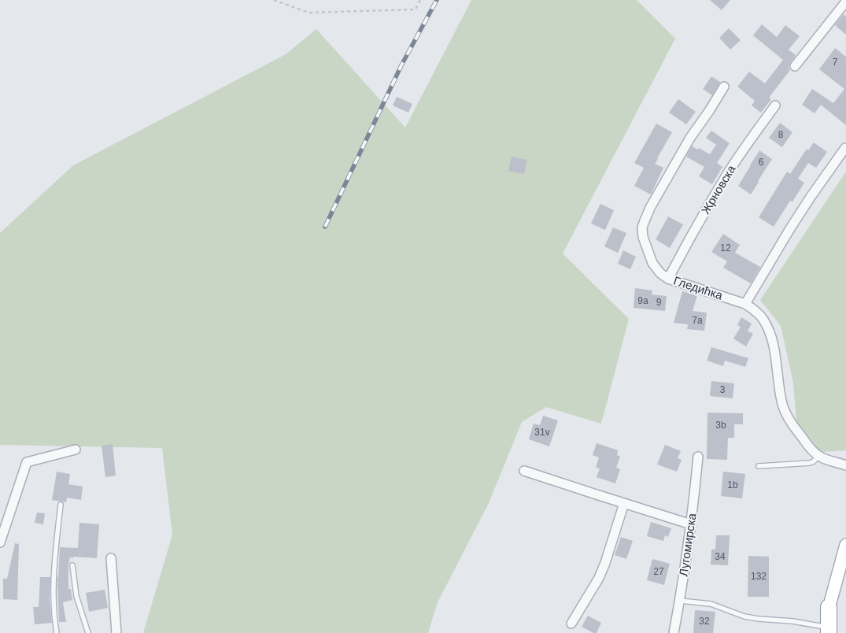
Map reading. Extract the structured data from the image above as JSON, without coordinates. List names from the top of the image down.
{
  "streets": {
    "street": ["Жрновска", "Гледићка", "Лугомирска"]
  },
  "crossings": [
    ["Жрновска", "Гледићка"]
  ],
  "house_numbers": [
    "7",
    "8",
    "6",
    "12",
    "9a",
    "9",
    "7a",
    "3",
    "3b",
    "31v",
    "1b",
    "34",
    "27",
    "132",
    "32"
  ]
}
